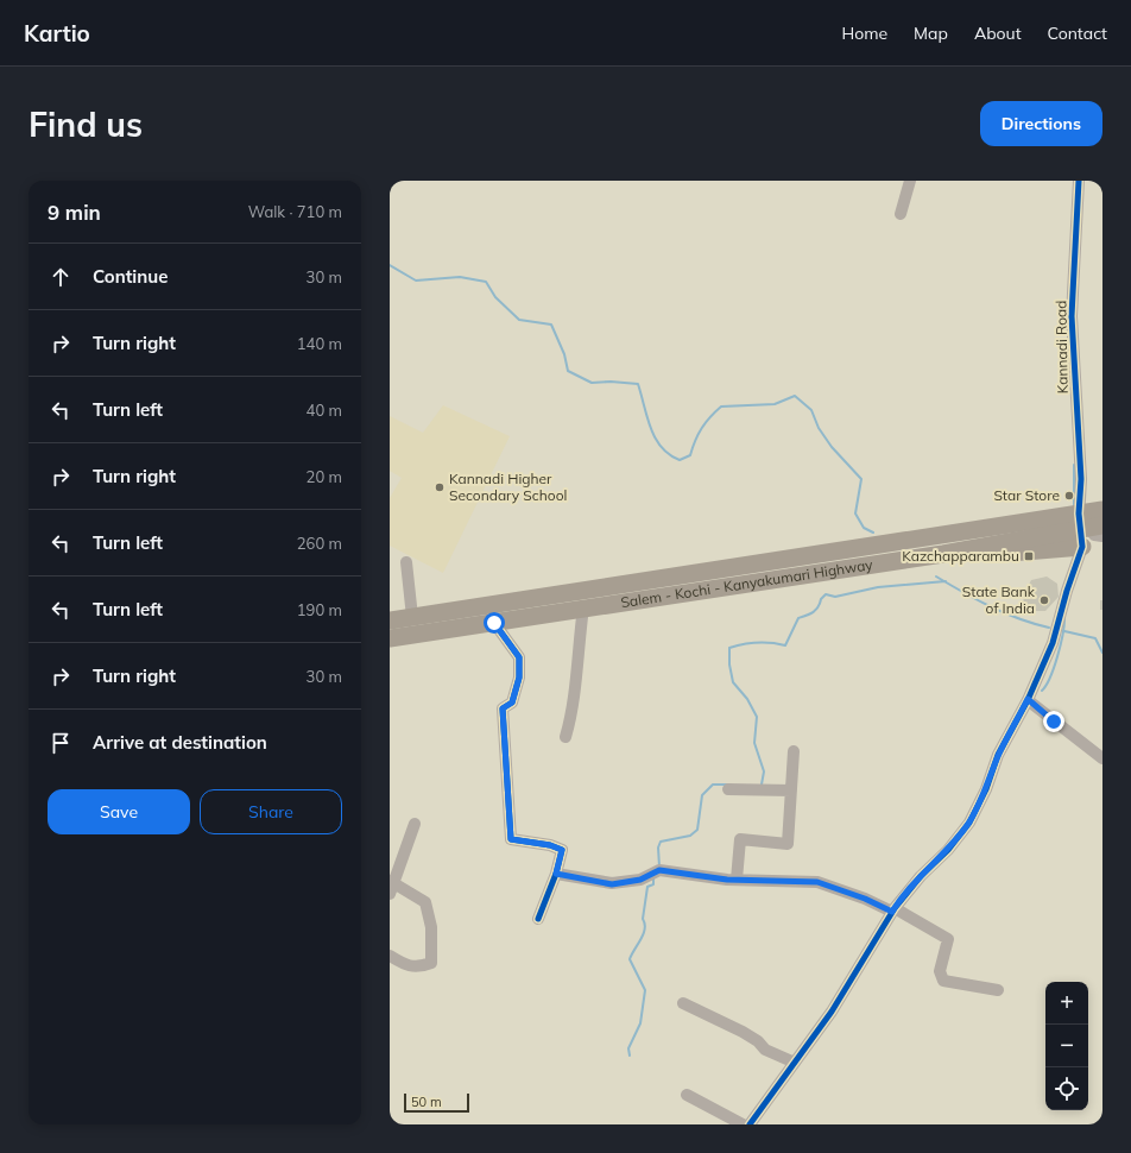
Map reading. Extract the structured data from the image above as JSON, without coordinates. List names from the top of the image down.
{
  "streets": {
    "highway": ["Salem - Kochi - Kanyakumari Highway"],
    "street": ["Kannadi Road"]
  },
  "crossings": [
    ["Kannadi Road", "Salem - Kochi - Kanyakumari Highway"]
  ],
  "places": {
    "other": ["Kannadi Higher Secondary School", "Star Store", "State Bank of India"],
    "transit": ["Kazchapparambu"]
  },
  "scale_bar": "50 m",
  "page": {
    "header": "Kartio",
    "nav": [
      "Home",
      "Map",
      "About",
      "Contact"
    ],
    "buttons": [
      "Directions",
      ["Save", "Share"]
    ],
    "title": "Find us",
    "heading": ["9 min", "Walk · 710 m"],
    "list": [
      ["Continue", "30 m"],
      ["Turn right", "140 m"],
      ["Turn left", "40 m"],
      ["Turn right", "20 m"],
      ["Turn left", "260 m"],
      ["Turn left", "190 m"],
      ["Turn right", "30 m"],
      "Arrive at destination"
    ],
    "map_buttons": ["+", "−"],
    "scale": "50 m"
  }
}
